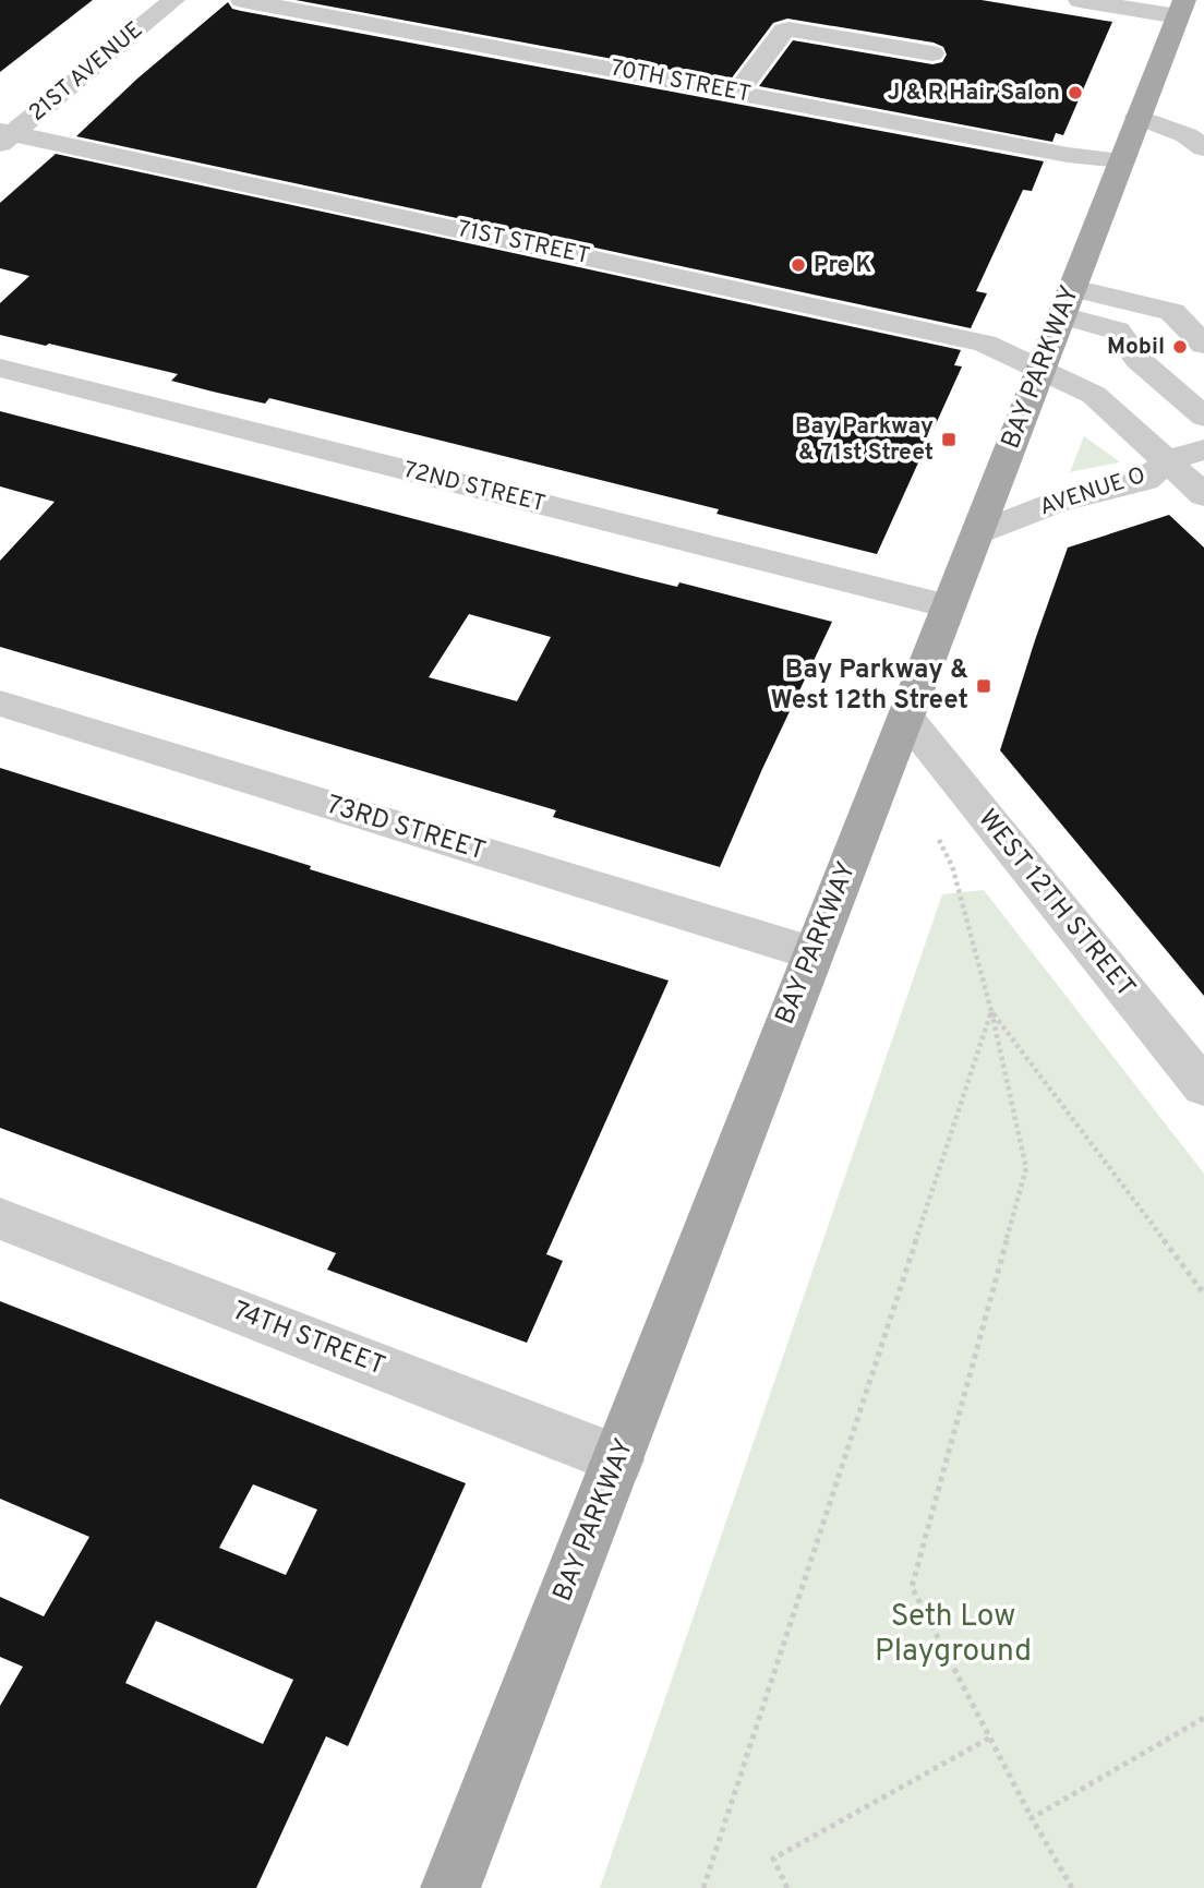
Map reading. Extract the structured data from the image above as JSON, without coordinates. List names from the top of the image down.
{
  "streets": {
    "main road": ["BAY PARKWAY"],
    "street": [
      "21ST AVENUE",
      "70TH STREET",
      "71ST STREET",
      "72ND STREET",
      "AVENUE O",
      "73RD STREET",
      "WEST 12TH STREET",
      "74TH STREET"
    ]
  },
  "crossings": [
    ["21ST AVENUE", "71ST STREET"],
    ["70TH STREET", "BAY PARKWAY"],
    ["71ST STREET", "BAY PARKWAY"],
    ["71ST STREET", "AVENUE O"],
    ["BAY PARKWAY", "72ND STREET"],
    ["BAY PARKWAY", "AVENUE O"],
    ["BAY PARKWAY", "73RD STREET"],
    ["BAY PARKWAY", "WEST 12TH STREET"],
    ["BAY PARKWAY", "74TH STREET"]
  ],
  "parks": ["Seth Low Playground"],
  "places": {
    "other": ["J & R Hair Salon", "Pre K", "Mobil"],
    "transit": ["Bay Parkway & 71st Street", "Bay Parkway & West 12th Street"]
  }
}
